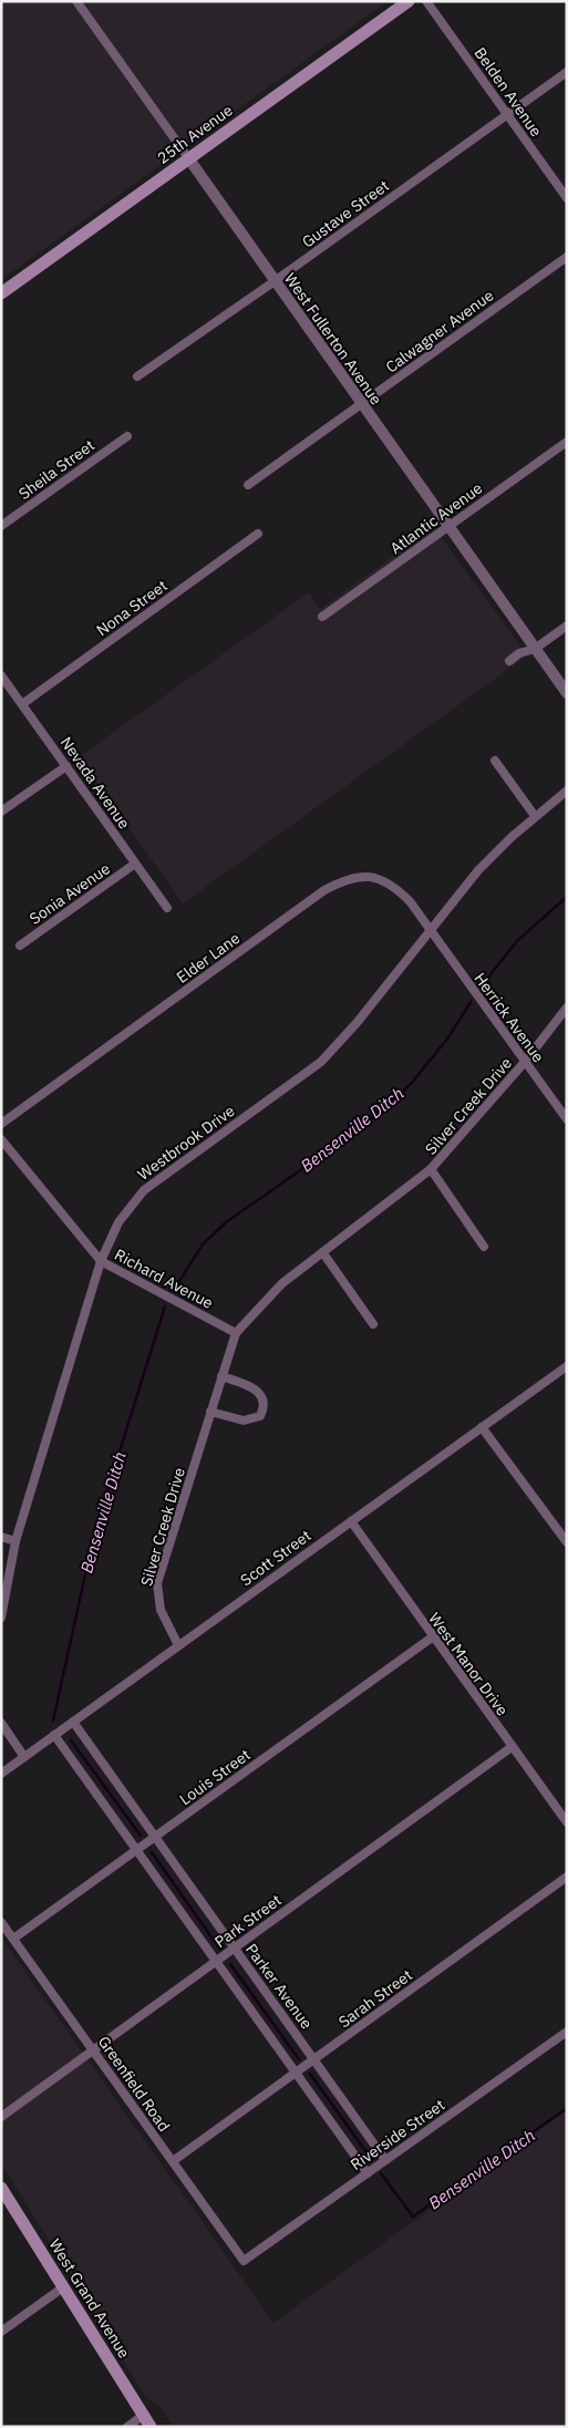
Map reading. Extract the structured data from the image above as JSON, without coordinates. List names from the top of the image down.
{
  "streets": {
    "main road": ["25th Avenue", "West Grand Avenue"],
    "street": [
      "Belden Avenue",
      "Gustave Street",
      "Calwagner Avenue",
      "West Fullerton Avenue",
      "Sheila Street",
      "Atlantic Avenue",
      "Nona Street",
      "Nevada Avenue",
      "Sonia Avenue",
      "Elder Lane",
      "Herrick Avenue",
      "Silver Creek Drive",
      "Westbrook Drive",
      "Richard Avenue",
      "Scott Street",
      "West Manor Drive",
      "Louis Street",
      "Park Street",
      "Parker Avenue",
      "Sarah Street",
      "Greenfield Road",
      "Riverside Street"
    ]
  },
  "crossings": [
    ["Belden Avenue", "Gustave Street"],
    ["25th Avenue", "West Fullerton Avenue"],
    ["Gustave Street", "West Fullerton Avenue"],
    ["Calwagner Avenue", "West Fullerton Avenue"],
    ["West Fullerton Avenue", "Atlantic Avenue"],
    ["Nona Street", "Nevada Avenue"],
    ["Nevada Avenue", "Sonia Avenue"],
    ["Elder Lane", "Herrick Avenue"],
    ["Elder Lane", "Westbrook Drive"],
    ["Herrick Avenue", "Silver Creek Drive"],
    ["Herrick Avenue", "Westbrook Drive"],
    ["Silver Creek Drive", "Richard Avenue"],
    ["Silver Creek Drive", "Scott Street"],
    ["Westbrook Drive", "Richard Avenue"],
    ["Scott Street", "West Manor Drive"],
    ["Scott Street", "Parker Avenue"],
    ["West Manor Drive", "Louis Street"],
    ["West Manor Drive", "Park Street"],
    ["Louis Street", "Parker Avenue"],
    ["Louis Street", "Greenfield Road"],
    ["Park Street", "Parker Avenue"],
    ["Park Street", "Greenfield Road"],
    ["Parker Avenue", "Sarah Street"],
    ["Parker Avenue", "Riverside Street"],
    ["Sarah Street", "Greenfield Road"],
    ["Greenfield Road", "Riverside Street"]
  ],
  "water": ["Bensenville Ditch"]
}
